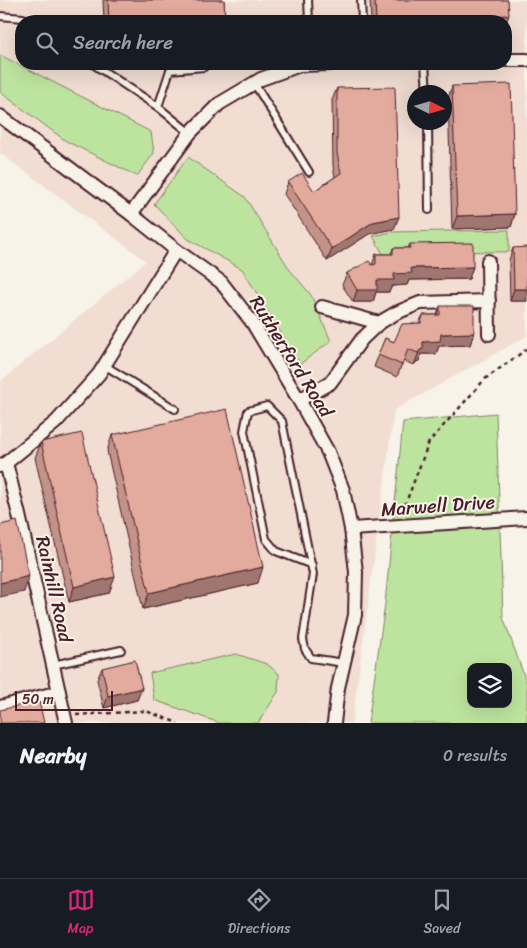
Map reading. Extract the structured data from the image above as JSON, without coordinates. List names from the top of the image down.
{
  "streets": {
    "street": ["Rutherford Road", "Marwell Drive", "Rainhill Road"]
  },
  "crossings": [
    ["Rutherford Road", "Marwell Drive"]
  ],
  "scale_bar": "50 m",
  "north": "right",
  "page": {
    "search": "Search here",
    "scale": "50 m",
    "heading": ["Nearby", "0 results"],
    "nav": ["Map", "Directions", "Saved"]
  }
}
